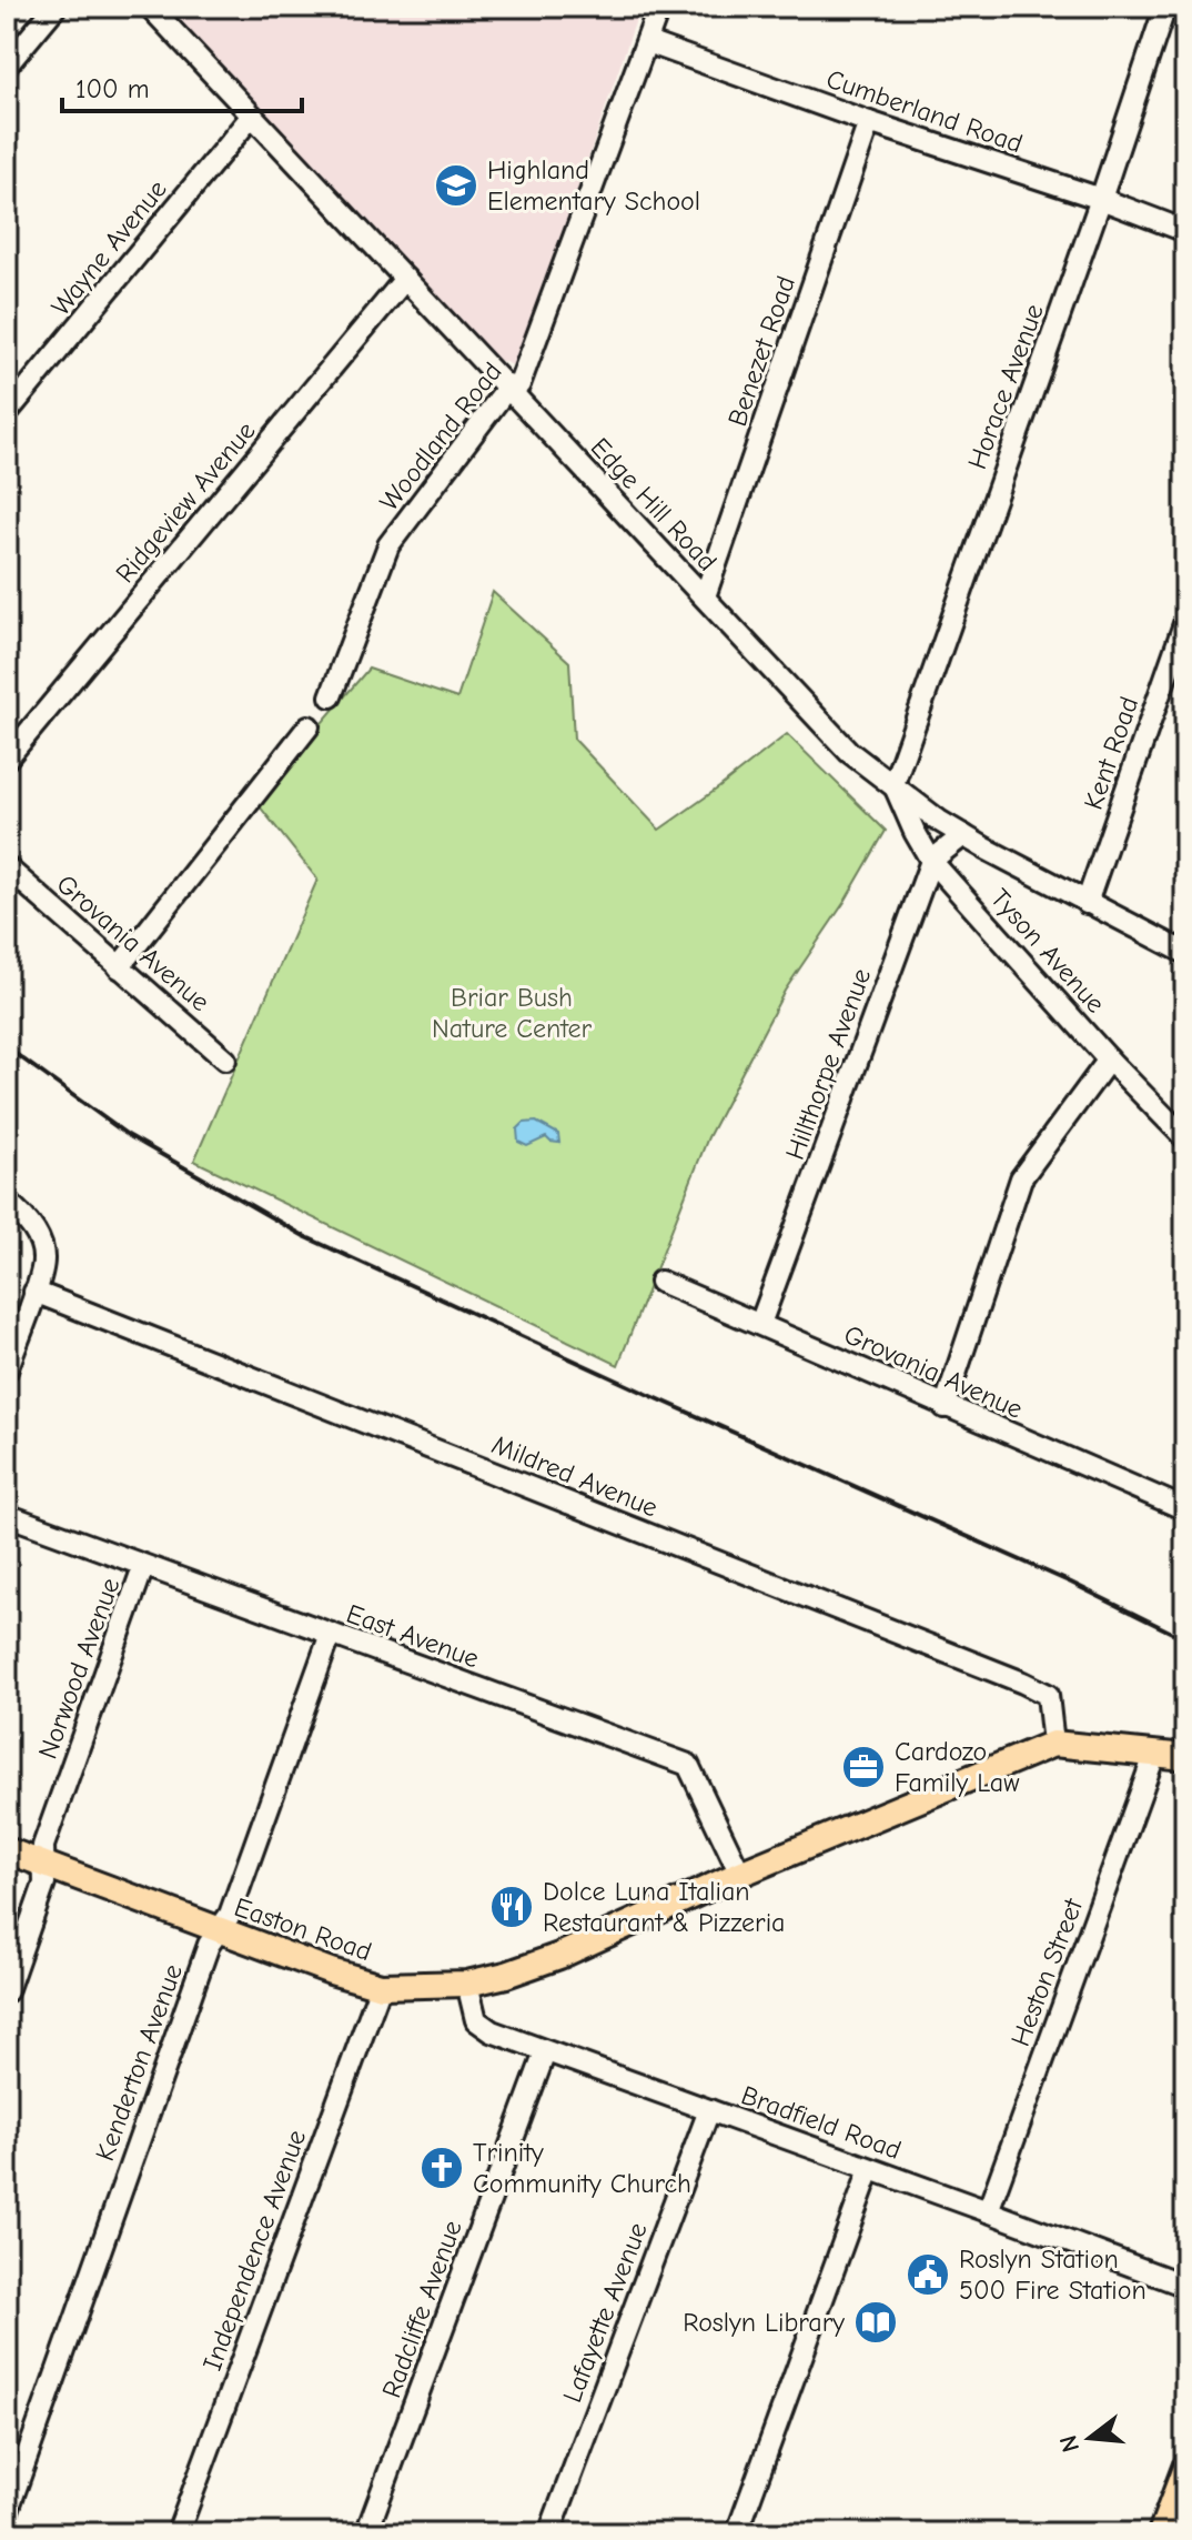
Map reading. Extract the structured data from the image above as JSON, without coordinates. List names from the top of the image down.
{
  "streets": {
    "main road": ["Easton Road"],
    "street": [
      "Cumberland Road",
      "Wayne Avenue",
      "Benezet Road",
      "Horace Avenue",
      "Woodland Road",
      "Ridgeview Avenue",
      "Edge Hill Road",
      "Kent Road",
      "Grovania Avenue",
      "Tyson Avenue",
      "Hillthorpe Avenue",
      "Mildred Avenue",
      "East Avenue",
      "Norwood Avenue",
      "Heston Street",
      "Kenderton Avenue",
      "Bradfield Road",
      "Independence Avenue",
      "Radcliffe Avenue",
      "Lafayette Avenue"
    ]
  },
  "crossings": [
    ["Cumberland Road", "Benezet Road"],
    ["Cumberland Road", "Horace Avenue"],
    ["Cumberland Road", "Woodland Road"],
    ["Wayne Avenue", "Edge Hill Road"],
    ["Benezet Road", "Edge Hill Road"],
    ["Horace Avenue", "Edge Hill Road"],
    ["Horace Avenue", "Tyson Avenue"],
    ["Woodland Road", "Edge Hill Road"],
    ["Ridgeview Avenue", "Edge Hill Road"],
    ["Edge Hill Road", "Kent Road"],
    ["Edge Hill Road", "Tyson Avenue"],
    ["Grovania Avenue", "Hillthorpe Avenue"],
    ["Tyson Avenue", "Hillthorpe Avenue"],
    ["Mildred Avenue", "Easton Road"],
    ["East Avenue", "Norwood Avenue"],
    ["East Avenue", "Easton Road"],
    ["East Avenue", "Kenderton Avenue"],
    ["Norwood Avenue", "Easton Road"],
    ["Easton Road", "Heston Street"],
    ["Easton Road", "Kenderton Avenue"],
    ["Easton Road", "Bradfield Road"],
    ["Easton Road", "Independence Avenue"],
    ["Heston Street", "Bradfield Road"],
    ["Bradfield Road", "Radcliffe Avenue"],
    ["Bradfield Road", "Lafayette Avenue"]
  ],
  "parks": ["Briar Bush Nature Center"],
  "places": {
    "school or university": ["Highland Elementary School"],
    "office": ["Cardozo Family Law"],
    "restaurant": ["Dolce Luna Italian Restaurant & Pizzeria"],
    "church": ["Trinity Community Church"],
    "public building": ["Roslyn Station 500 Fire Station"],
    "library": ["Roslyn Library"]
  },
  "scale_bar": "100 m",
  "north": "left"
}
